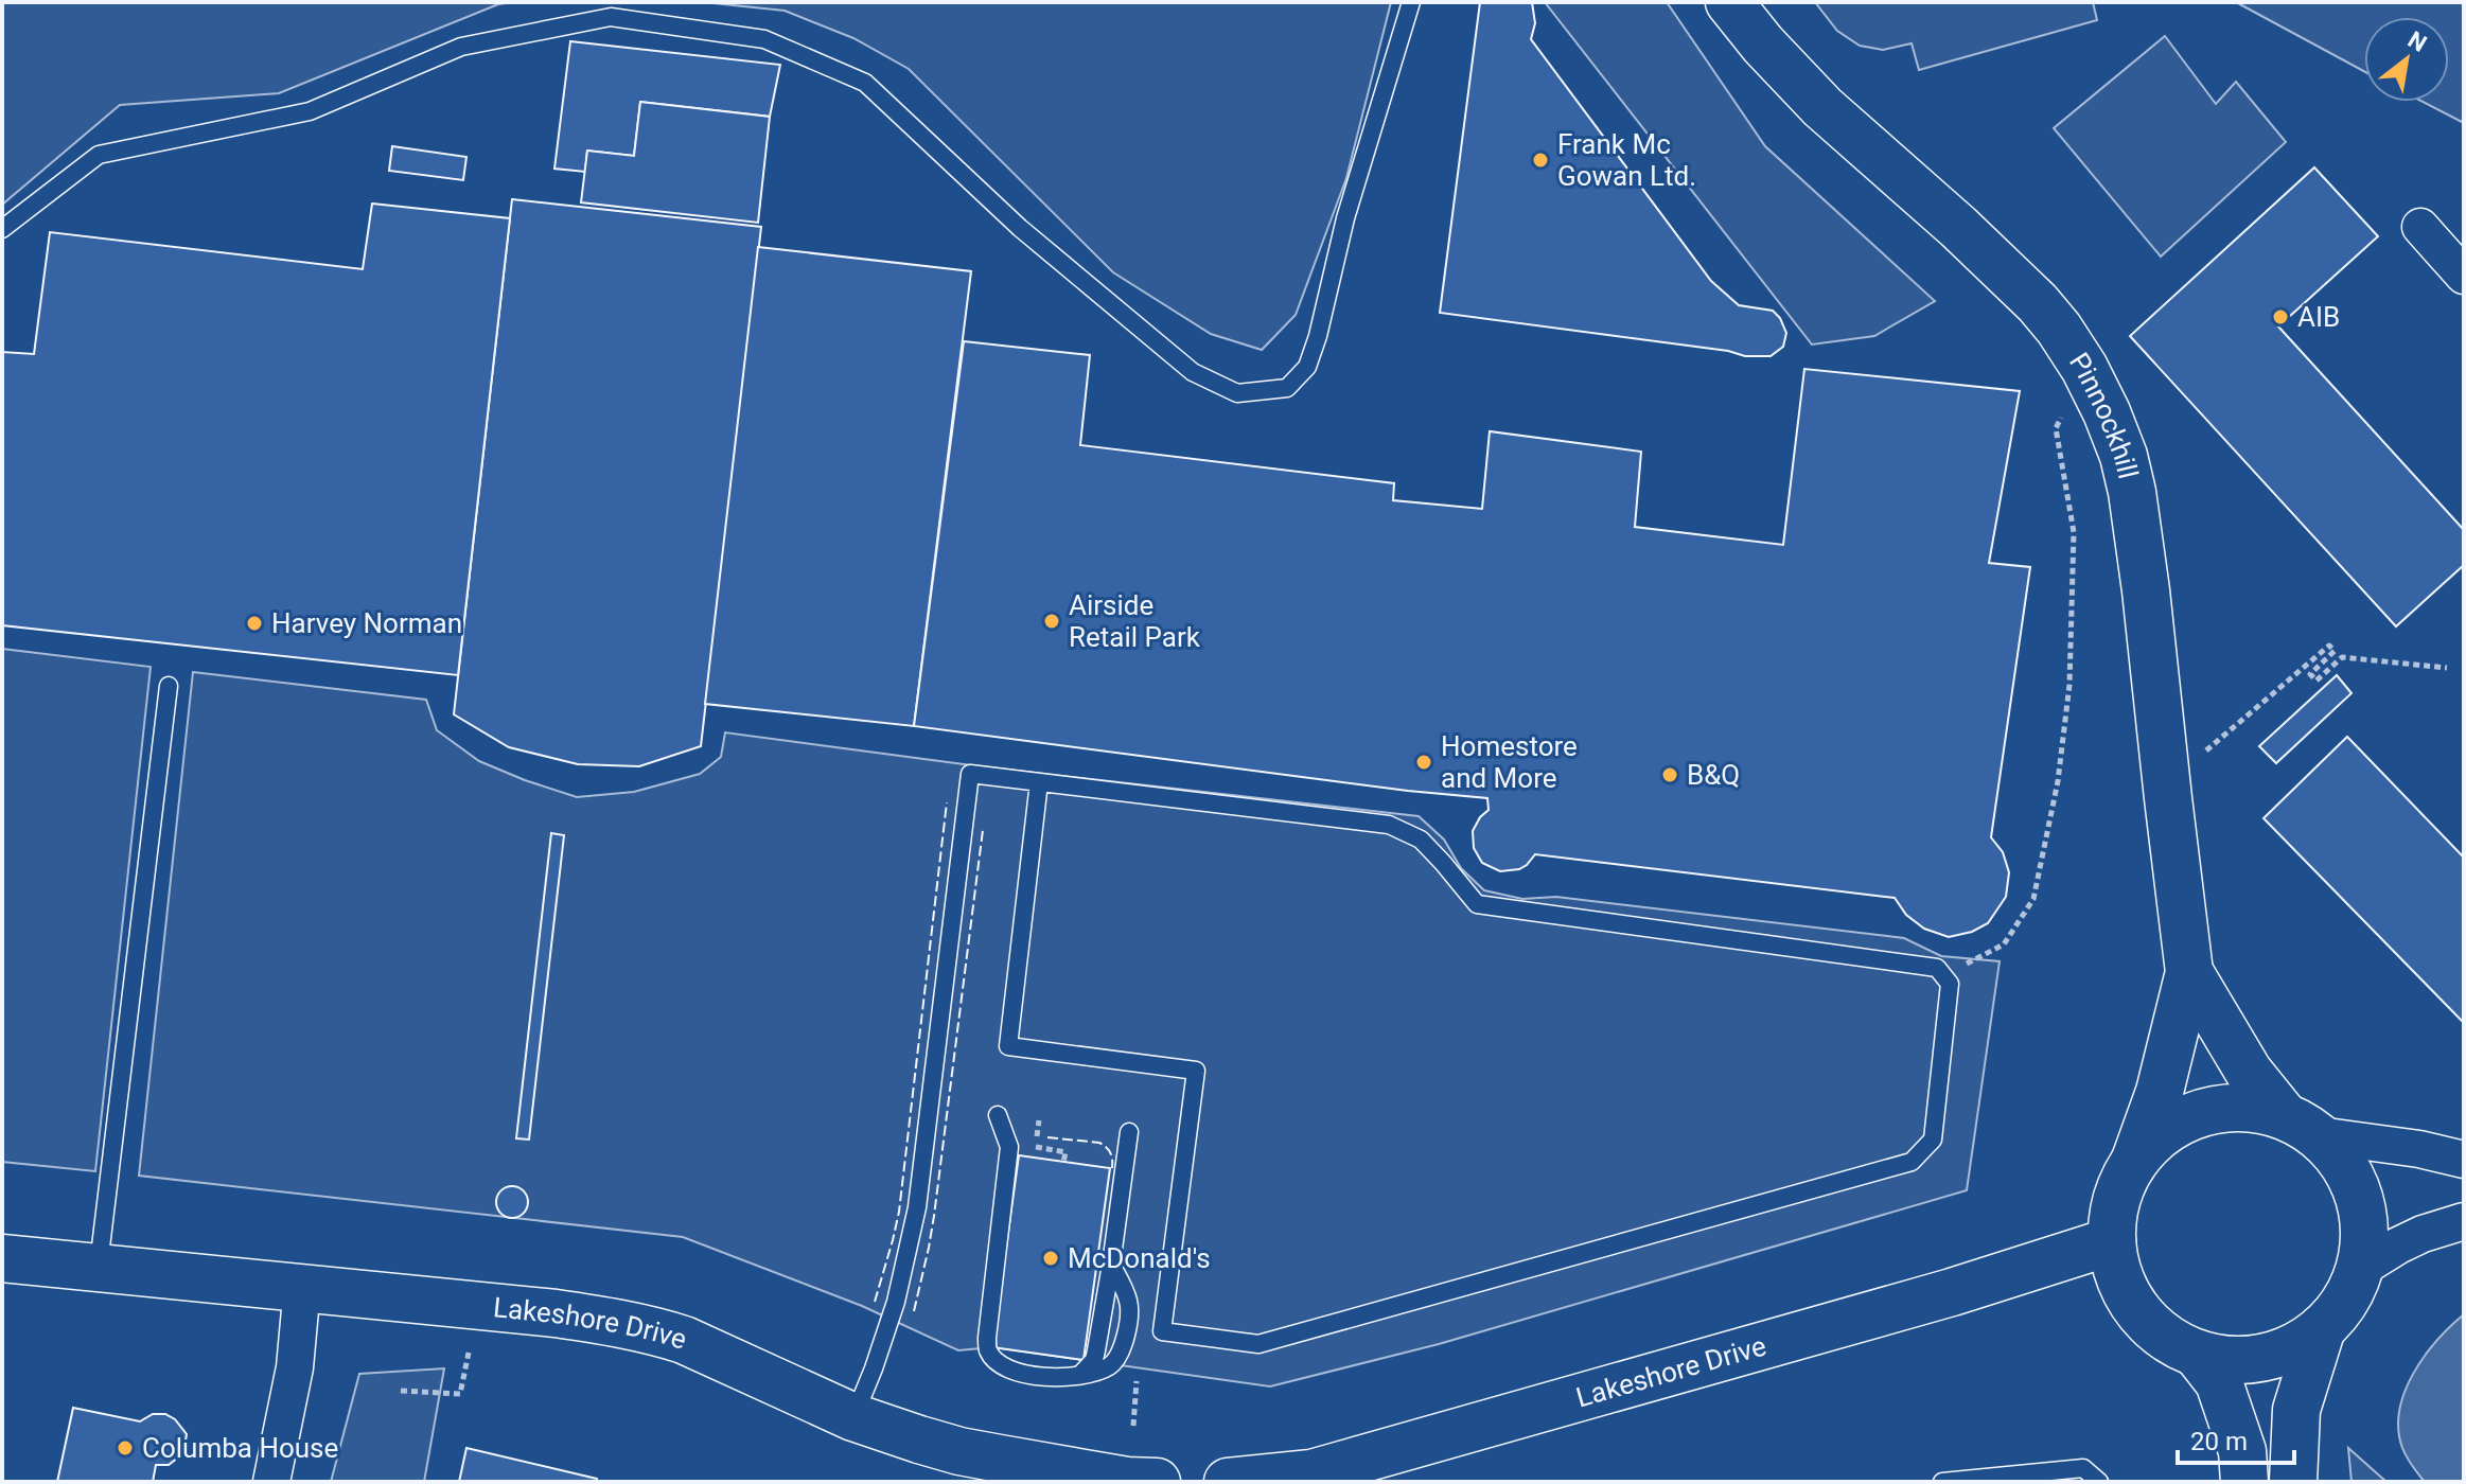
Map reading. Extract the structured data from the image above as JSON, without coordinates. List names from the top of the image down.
{
  "streets": {
    "main road": ["Pinnockhill", "Lakeshore Drive"]
  },
  "crossings": [
    ["Pinnockhill", "Lakeshore Drive"]
  ],
  "places": [
    "Frank Mc Gowan Ltd.",
    "AIB",
    "Airside Retail Park",
    "Harvey Norman",
    "Homestore and More",
    "B&Q",
    "McDonald's",
    "Columba House"
  ],
  "scale_bar": "20 m",
  "north": "top right"
}
